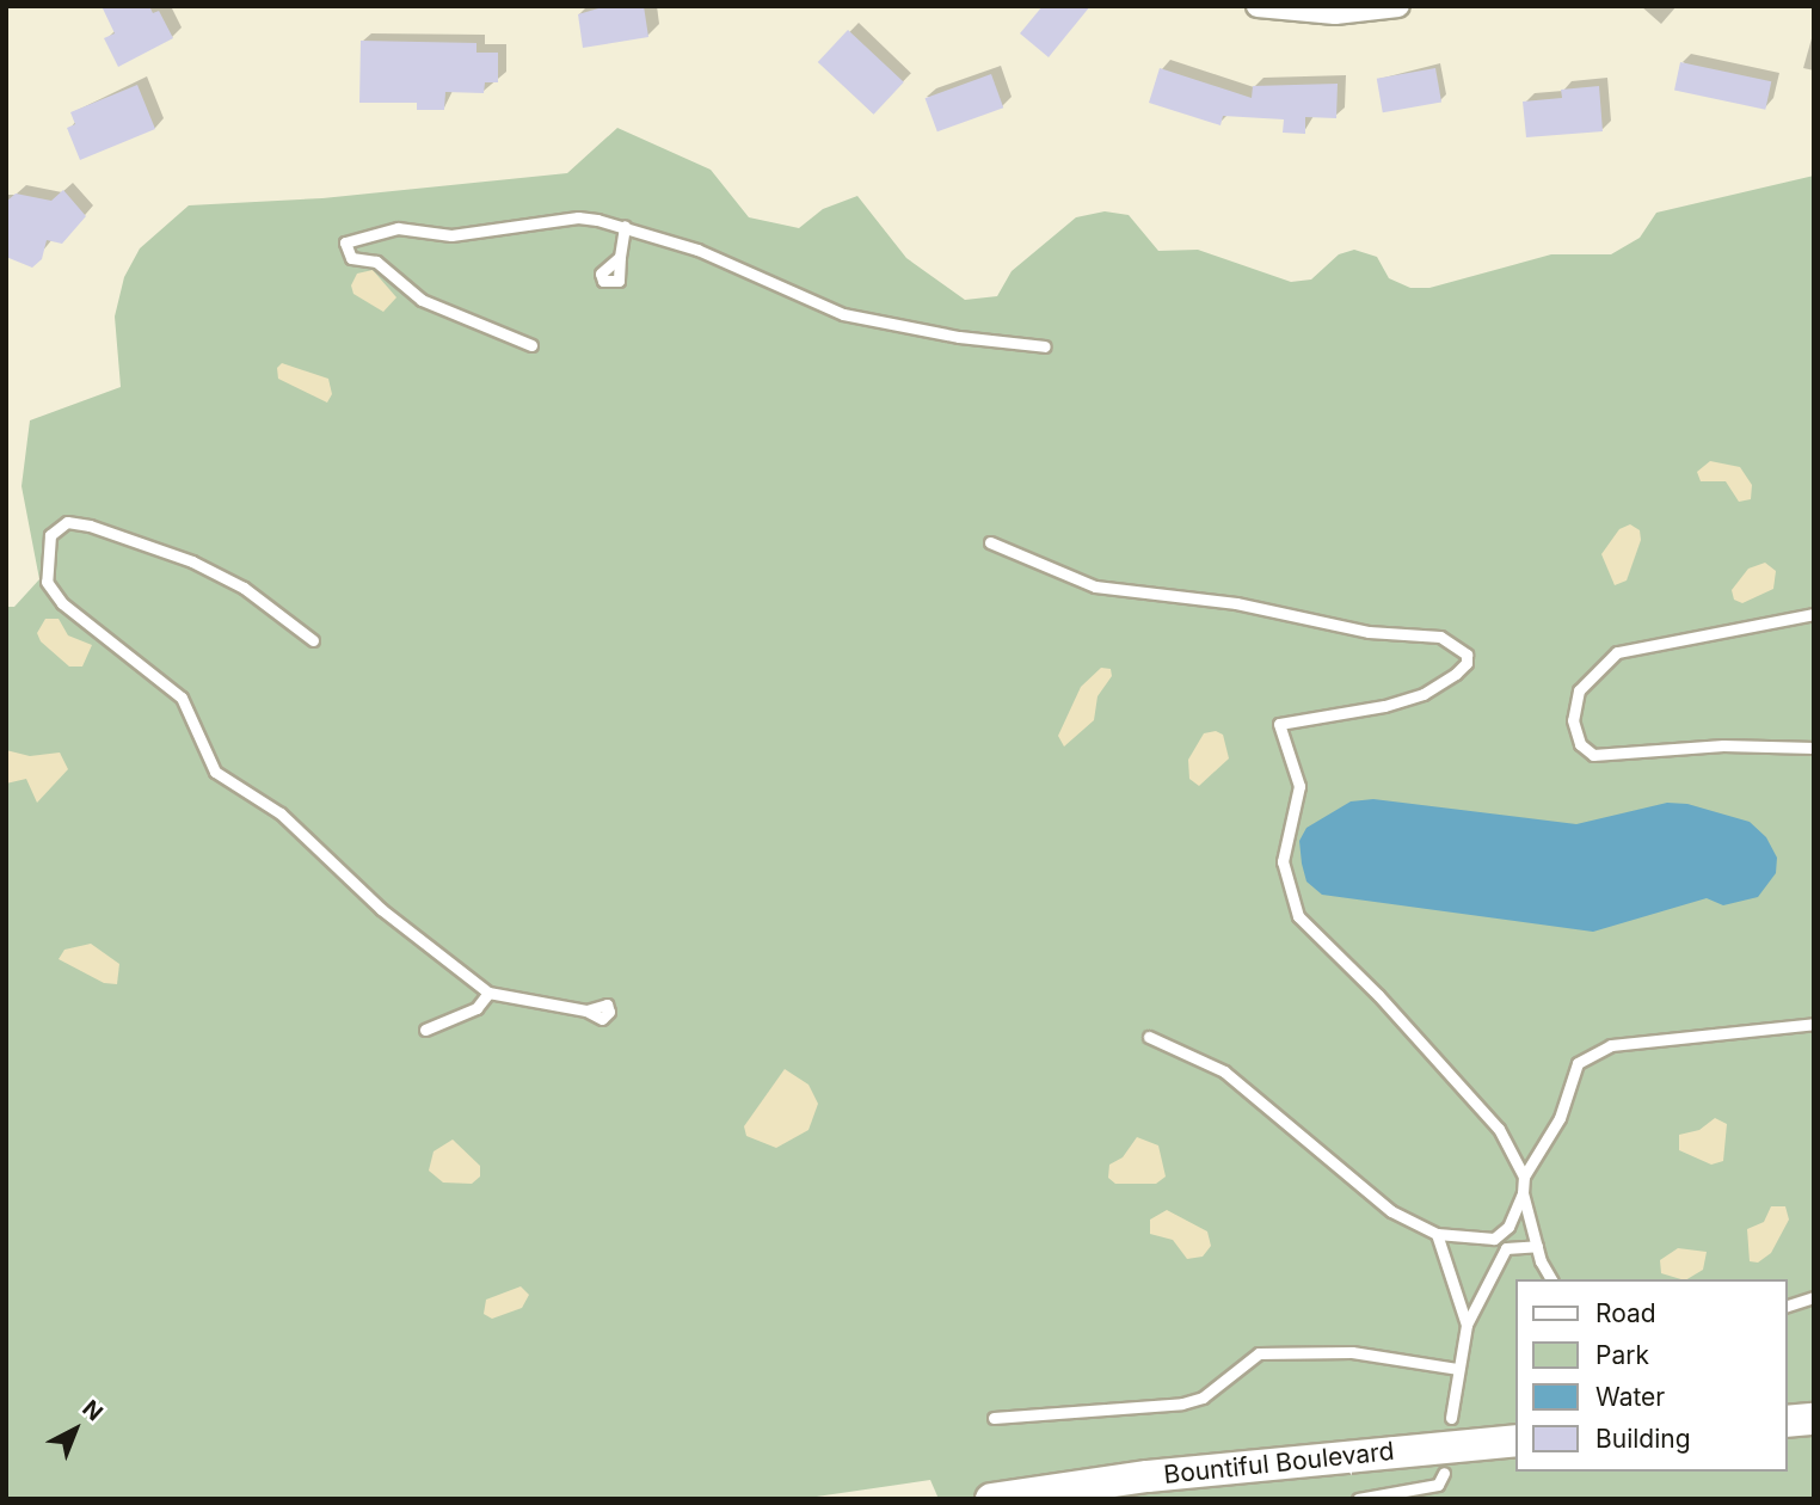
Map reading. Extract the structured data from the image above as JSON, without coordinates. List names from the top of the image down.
{
  "streets": {
    "main road": ["Bountiful Boulevard"]
  },
  "legend": [
    "Road",
    "Park",
    "Water",
    "Building"
  ],
  "north": "top right"
}
